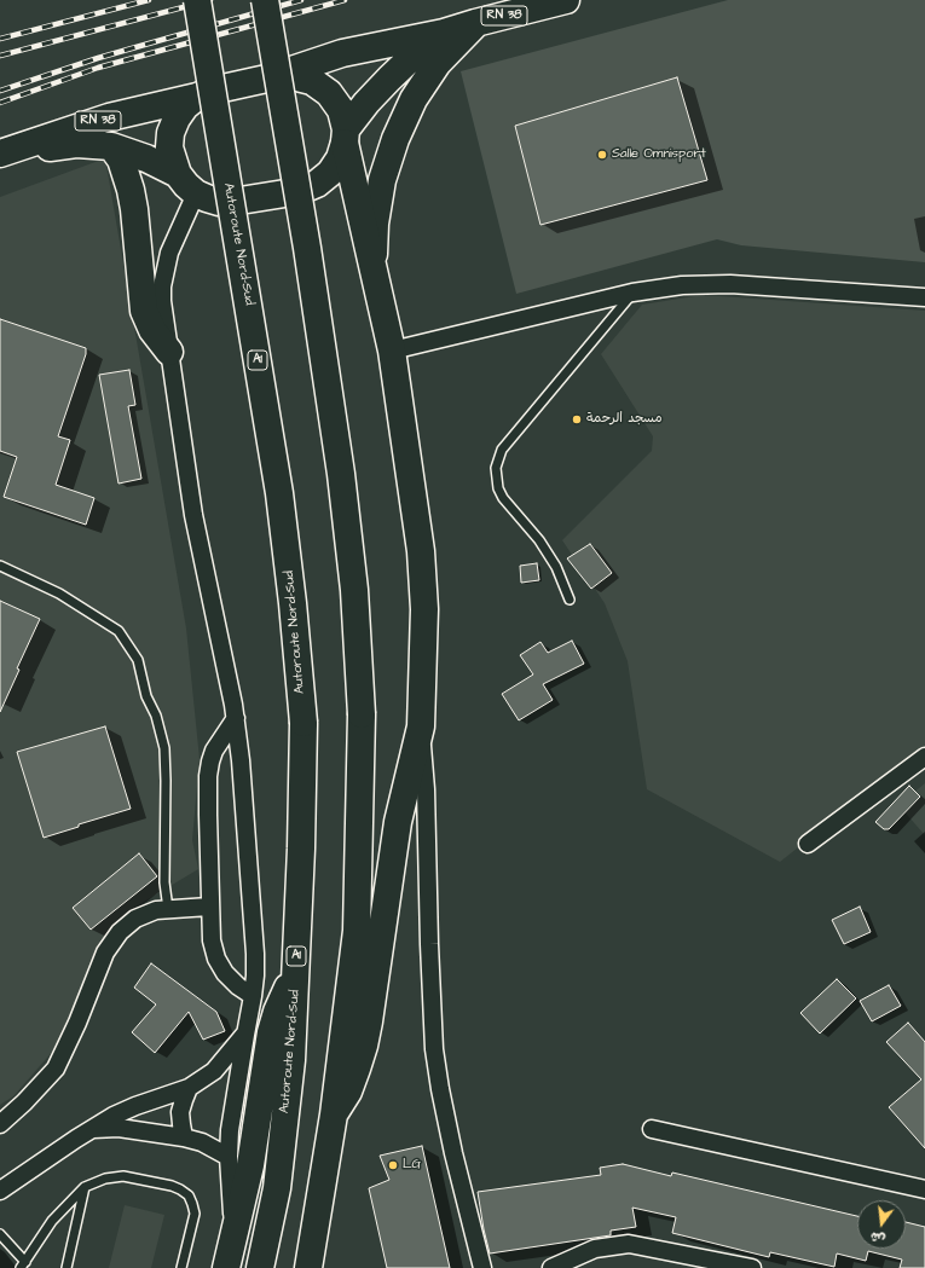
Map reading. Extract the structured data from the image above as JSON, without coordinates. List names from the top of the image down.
{
  "streets": {
    "main road": ["RN 38", "Autoroute Nord-Sud", "A1"]
  },
  "places": ["Salle Omnisport", "مسجد الرحمة", "LG"],
  "north": "bottom"
}
